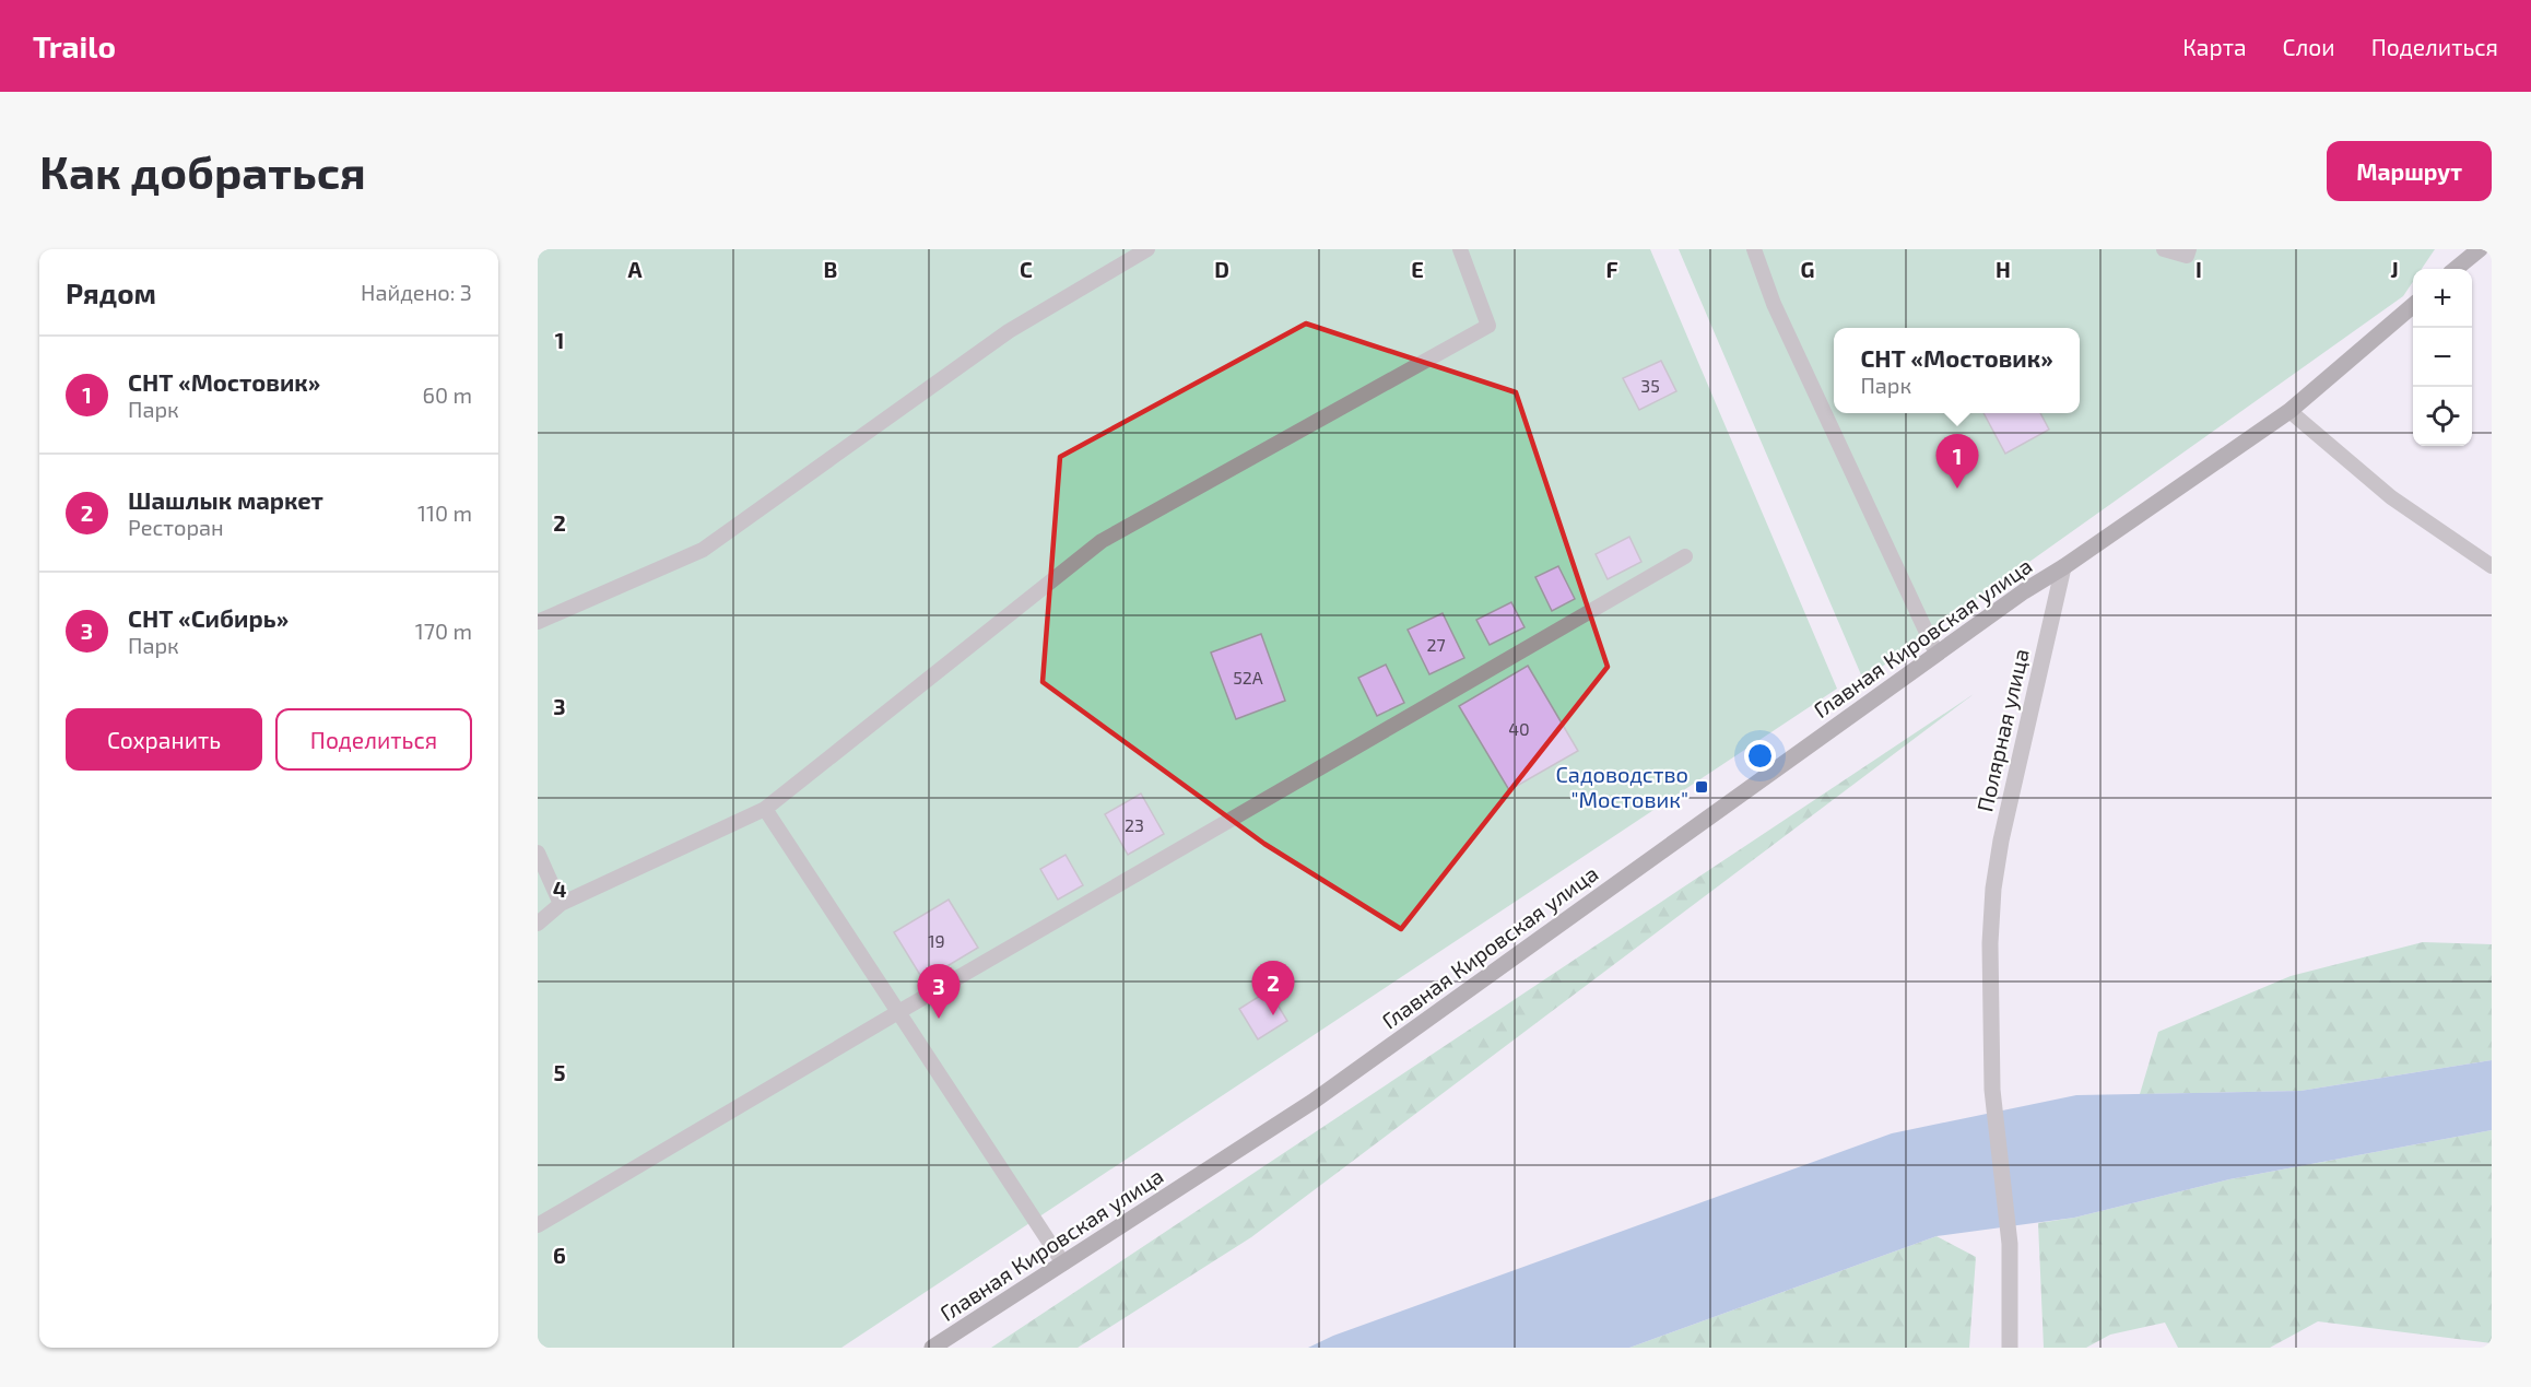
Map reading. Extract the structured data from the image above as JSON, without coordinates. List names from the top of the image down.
{
  "streets": {
    "main road": ["Главная Кировская улица"],
    "street": ["Полярная улица"]
  },
  "crossings": [
    ["Главная Кировская улица", "Полярная улица"]
  ],
  "places": {
    "transit": ["Садоводство \"Мостовик\""]
  },
  "house_numbers": [
    "35",
    "27",
    "52А",
    "40",
    "23",
    "19"
  ],
  "page": {
    "header": "Trailo",
    "nav": ["Карта", "Слои", "Поделиться"],
    "buttons": [
      "Маршрут",
      ["Сохранить", "Поделиться"]
    ],
    "title": "Как добраться",
    "heading": ["Рядом", "Найдено: 3"],
    "map_buttons": ["+", "−"],
    "popup": ["СНТ «Мостовик»", "Парк"],
    "list": [
      {
        "mark": "1",
        "name": "СНТ «Мостовик»",
        "note": "Парк",
        "value": "60 m"
      },
      {
        "mark": "2",
        "name": "Шашлык маркет",
        "note": "Ресторан",
        "value": "110 m"
      },
      {
        "mark": "3",
        "name": "СНТ «Сибирь»",
        "note": "Парк",
        "value": "170 m"
      }
    ],
    "pins": ["1", "2", "3"]
  },
  "grid": {
    "columns": [
      "A",
      "B",
      "C",
      "D",
      "E",
      "F",
      "G",
      "H",
      "I",
      "J"
    ],
    "rows": [
      "1",
      "2",
      "3",
      "4",
      "5",
      "6"
    ]
  }
}
